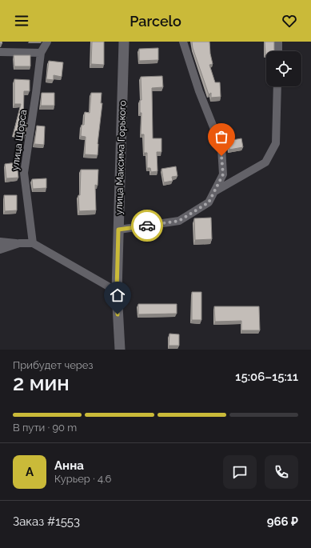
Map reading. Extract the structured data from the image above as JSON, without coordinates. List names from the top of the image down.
{
  "streets": {
    "street": ["улица Щорса", "улица Максима Горького"]
  },
  "page": {
    "header": "Parcelo",
    "heading": ["2 мин", "Прибудет через", "15:06–15:11"],
    "panel": [
      "Анна",
      "Курьер · 4.6",
      "Заказ #1553",
      "966 ₽"
    ],
    "bar": "В пути · 90 m",
    "round": "А"
  }
}
